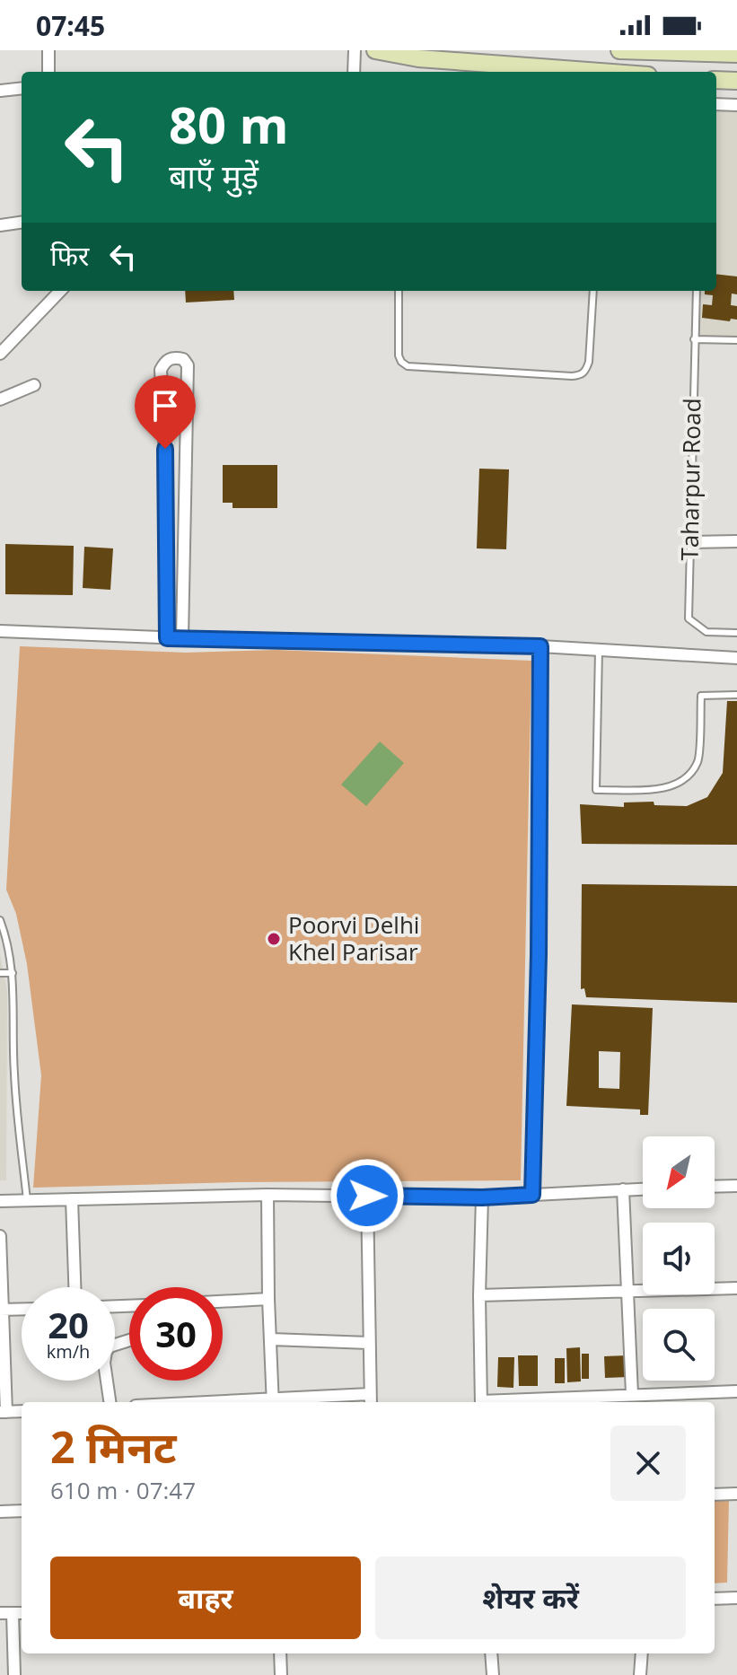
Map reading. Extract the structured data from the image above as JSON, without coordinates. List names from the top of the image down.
{
  "streets": {
    "lane": ["Taharpur Road"]
  },
  "places": ["Poorvi Delhi Khel Parisar"],
  "north": "bottom left",
  "page": {
    "status": "07:45",
    "turn": ["80 m", "बाएँ मुड़ें"],
    "then": "फिर",
    "speed": "20 km/h",
    "limit": "30",
    "heading": ["2 मिनट", "610 m · 07:47"],
    "buttons": ["बाहर", "शेयर करें"]
  }
}
